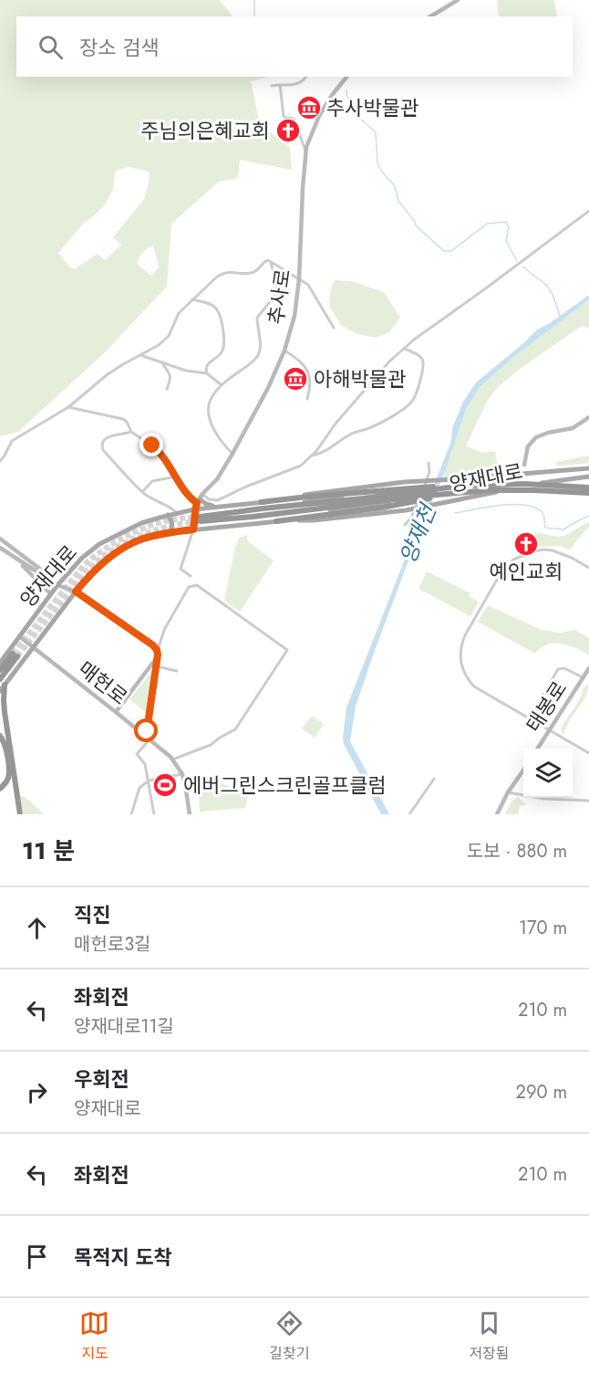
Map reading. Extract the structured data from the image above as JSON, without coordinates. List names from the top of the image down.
{
  "streets": {
    "highway": ["양재대로"],
    "street": ["추사로", "매헌로", "태봉로"]
  },
  "crossings": [
    ["추사로", "양재대로"],
    ["양재대로", "매헌로"]
  ],
  "water": ["양재천"],
  "places": {
    "museum": ["추사박물관", "아해박물관"],
    "church": ["주님의은혜교회", "예인교회"],
    "sports": ["에버그린스크린골프클럼"]
  },
  "page": {
    "search": "장소 검색",
    "heading": ["11 분", "도보 · 880 m"],
    "list": [
      ["직진", "매헌로3길", "170 m"],
      ["좌회전", "양재대로11길", "210 m"],
      ["우회전", "양재대로", "290 m"],
      ["좌회전", "210 m"],
      "목적지 도착"
    ],
    "nav": ["지도", "길찾기", "저장됨"]
  }
}
